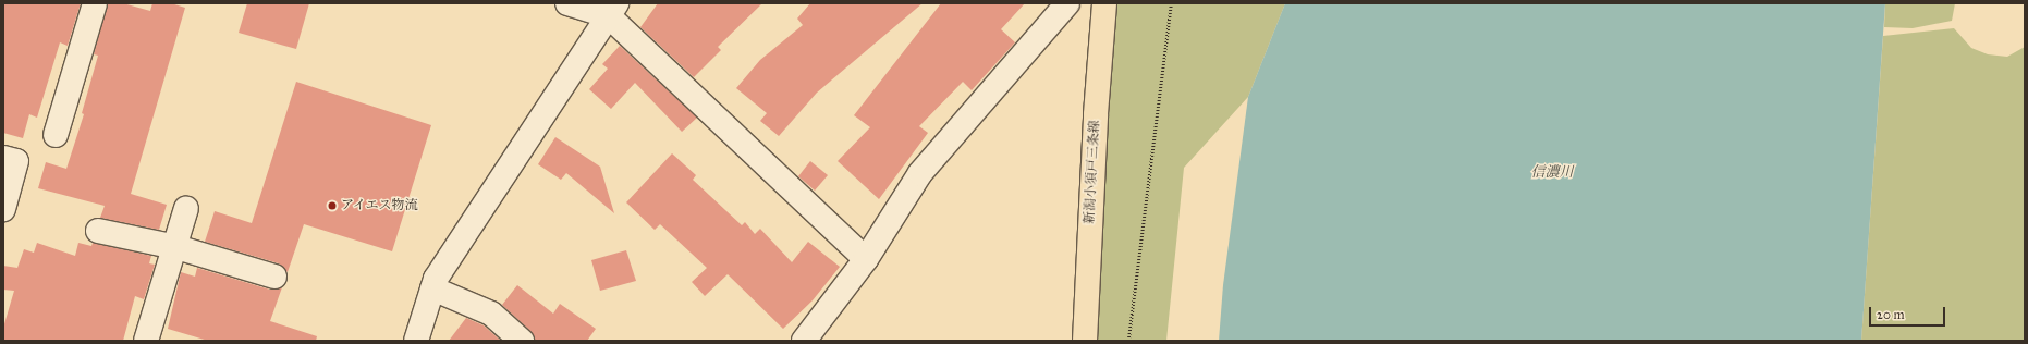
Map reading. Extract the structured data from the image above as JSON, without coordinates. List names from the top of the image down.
{
  "streets": {
    "main road": ["新潟小須戸三条線"]
  },
  "water": ["信濃川"],
  "places": ["アイエス物流"],
  "scale_bar": "20 m"
}
